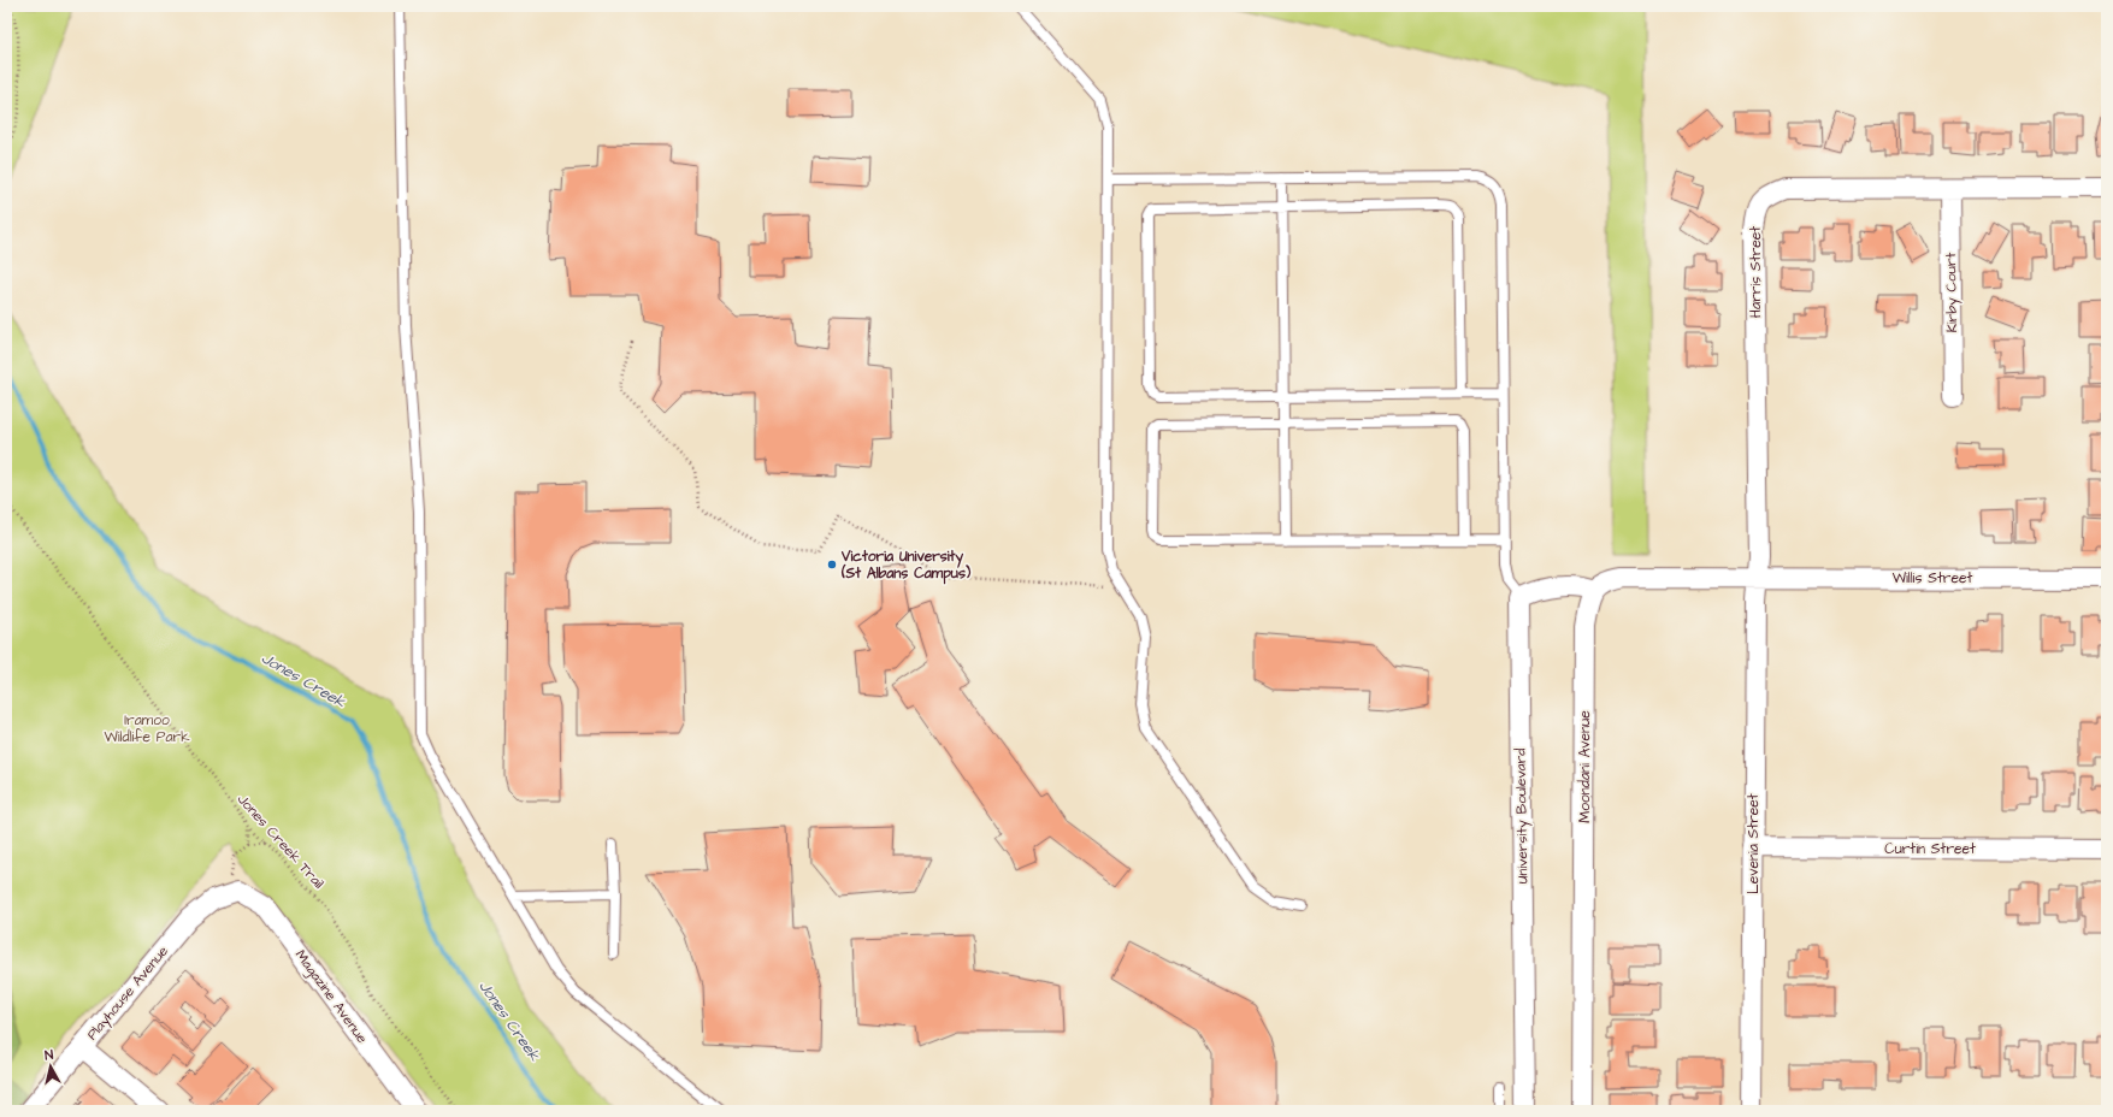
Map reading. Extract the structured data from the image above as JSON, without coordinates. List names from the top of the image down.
{
  "streets": {
    "street": [
      "Harris Street",
      "Kirby Court",
      "Willis Street",
      "Moondani Avenue",
      "University Boulevard",
      "Levenia Street",
      "Curtin Street",
      "Playhouse Avenue",
      "Magazine Avenue"
    ],
    "path": ["Jones Creek Trail"]
  },
  "crossings": [
    ["Harris Street", "Kirby Court"],
    ["Harris Street", "Willis Street"],
    ["Harris Street", "Levenia Street"],
    ["Willis Street", "Levenia Street"],
    ["Levenia Street", "Curtin Street"],
    ["Playhouse Avenue", "Magazine Avenue"]
  ],
  "water": ["Jones Creek"],
  "parks": ["Iramoo Wildlife Park"],
  "places": ["Victoria University (St Albans Campus)"],
  "north": "top"
}
